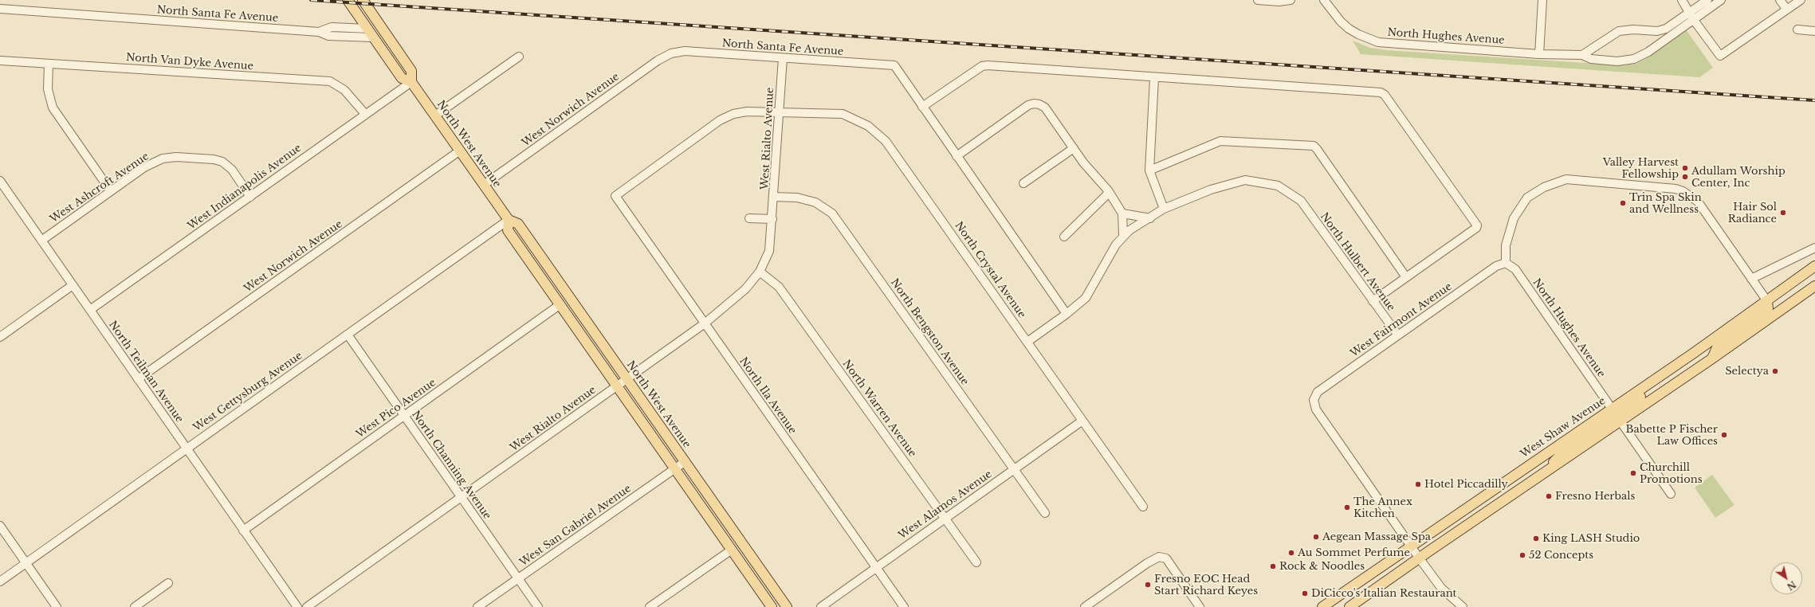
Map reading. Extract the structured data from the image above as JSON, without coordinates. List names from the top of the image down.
{
  "streets": {
    "main road": ["North West Avenue", "West Shaw Avenue"],
    "street": [
      "North Santa Fe Avenue",
      "North Hughes Avenue",
      "North Van Dyke Avenue",
      "West Norwich Avenue",
      "West Rialto Avenue",
      "West Indianapolis Avenue",
      "West Ashcroft Avenue",
      "North Hulbert Avenue",
      "North Crystal Avenue",
      "West Fairmont Avenue",
      "North Bengston Avenue",
      "North Teilman Avenue",
      "West Gettysburg Avenue",
      "North Ila Avenue",
      "West Pico Avenue",
      "North Warren Avenue",
      "North Channing Avenue",
      "West Alamos Avenue",
      "West San Gabriel Avenue"
    ]
  },
  "crossings": [
    ["North Santa Fe Avenue", "West Norwich Avenue"],
    ["North Santa Fe Avenue", "West Rialto Avenue"],
    ["North Santa Fe Avenue", "North West Avenue"],
    ["North Hughes Avenue", "West Fairmont Avenue"],
    ["North Hughes Avenue", "West Shaw Avenue"],
    ["North Van Dyke Avenue", "West Indianapolis Avenue"],
    ["West Norwich Avenue", "North West Avenue"],
    ["West Norwich Avenue", "North Teilman Avenue"],
    ["West Rialto Avenue", "North West Avenue"],
    ["West Rialto Avenue", "North Crystal Avenue"],
    ["West Rialto Avenue", "North Bengston Avenue"],
    ["West Rialto Avenue", "North Ila Avenue"],
    ["West Rialto Avenue", "North Warren Avenue"],
    ["West Rialto Avenue", "North Channing Avenue"],
    ["North West Avenue", "West Indianapolis Avenue"],
    ["North West Avenue", "West Gettysburg Avenue"],
    ["North West Avenue", "West Pico Avenue"],
    ["North West Avenue", "West San Gabriel Avenue"],
    ["West Indianapolis Avenue", "West Ashcroft Avenue"],
    ["West Indianapolis Avenue", "North Teilman Avenue"],
    ["West Ashcroft Avenue", "North Teilman Avenue"],
    ["North Hulbert Avenue", "West Fairmont Avenue"],
    ["North Crystal Avenue", "North Ila Avenue"],
    ["North Crystal Avenue", "West Alamos Avenue"],
    ["West Fairmont Avenue", "West Shaw Avenue"],
    ["North Bengston Avenue", "West Alamos Avenue"],
    ["North Teilman Avenue", "West Gettysburg Avenue"],
    ["North Teilman Avenue", "West Pico Avenue"],
    ["West Gettysburg Avenue", "North Channing Avenue"],
    ["North Ila Avenue", "West Alamos Avenue"],
    ["West Pico Avenue", "North Channing Avenue"],
    ["North Warren Avenue", "West Alamos Avenue"],
    ["North Channing Avenue", "West San Gabriel Avenue"]
  ],
  "places": [
    "Valley Harvest Fellowship",
    "Adullam Worship Center, Inc",
    "Trin Spa Skin and Wellness",
    "Hair Sol Radiance",
    "Selectya",
    "Babette P Fischer Law Offices",
    "Churchill Promotions",
    "Hotel Piccadilly",
    "Fresno Herbals",
    "The Annex Kitchen",
    "Aegean Massage Spa",
    "King LASH Studio",
    "Au Sommet Perfume",
    "52 Concepts",
    "Rock & Noodles",
    "Fresno EOC Head Start Richard Keyes",
    "DiCicco's Italian Restaurant"
  ],
  "north": "bottom right"
}
